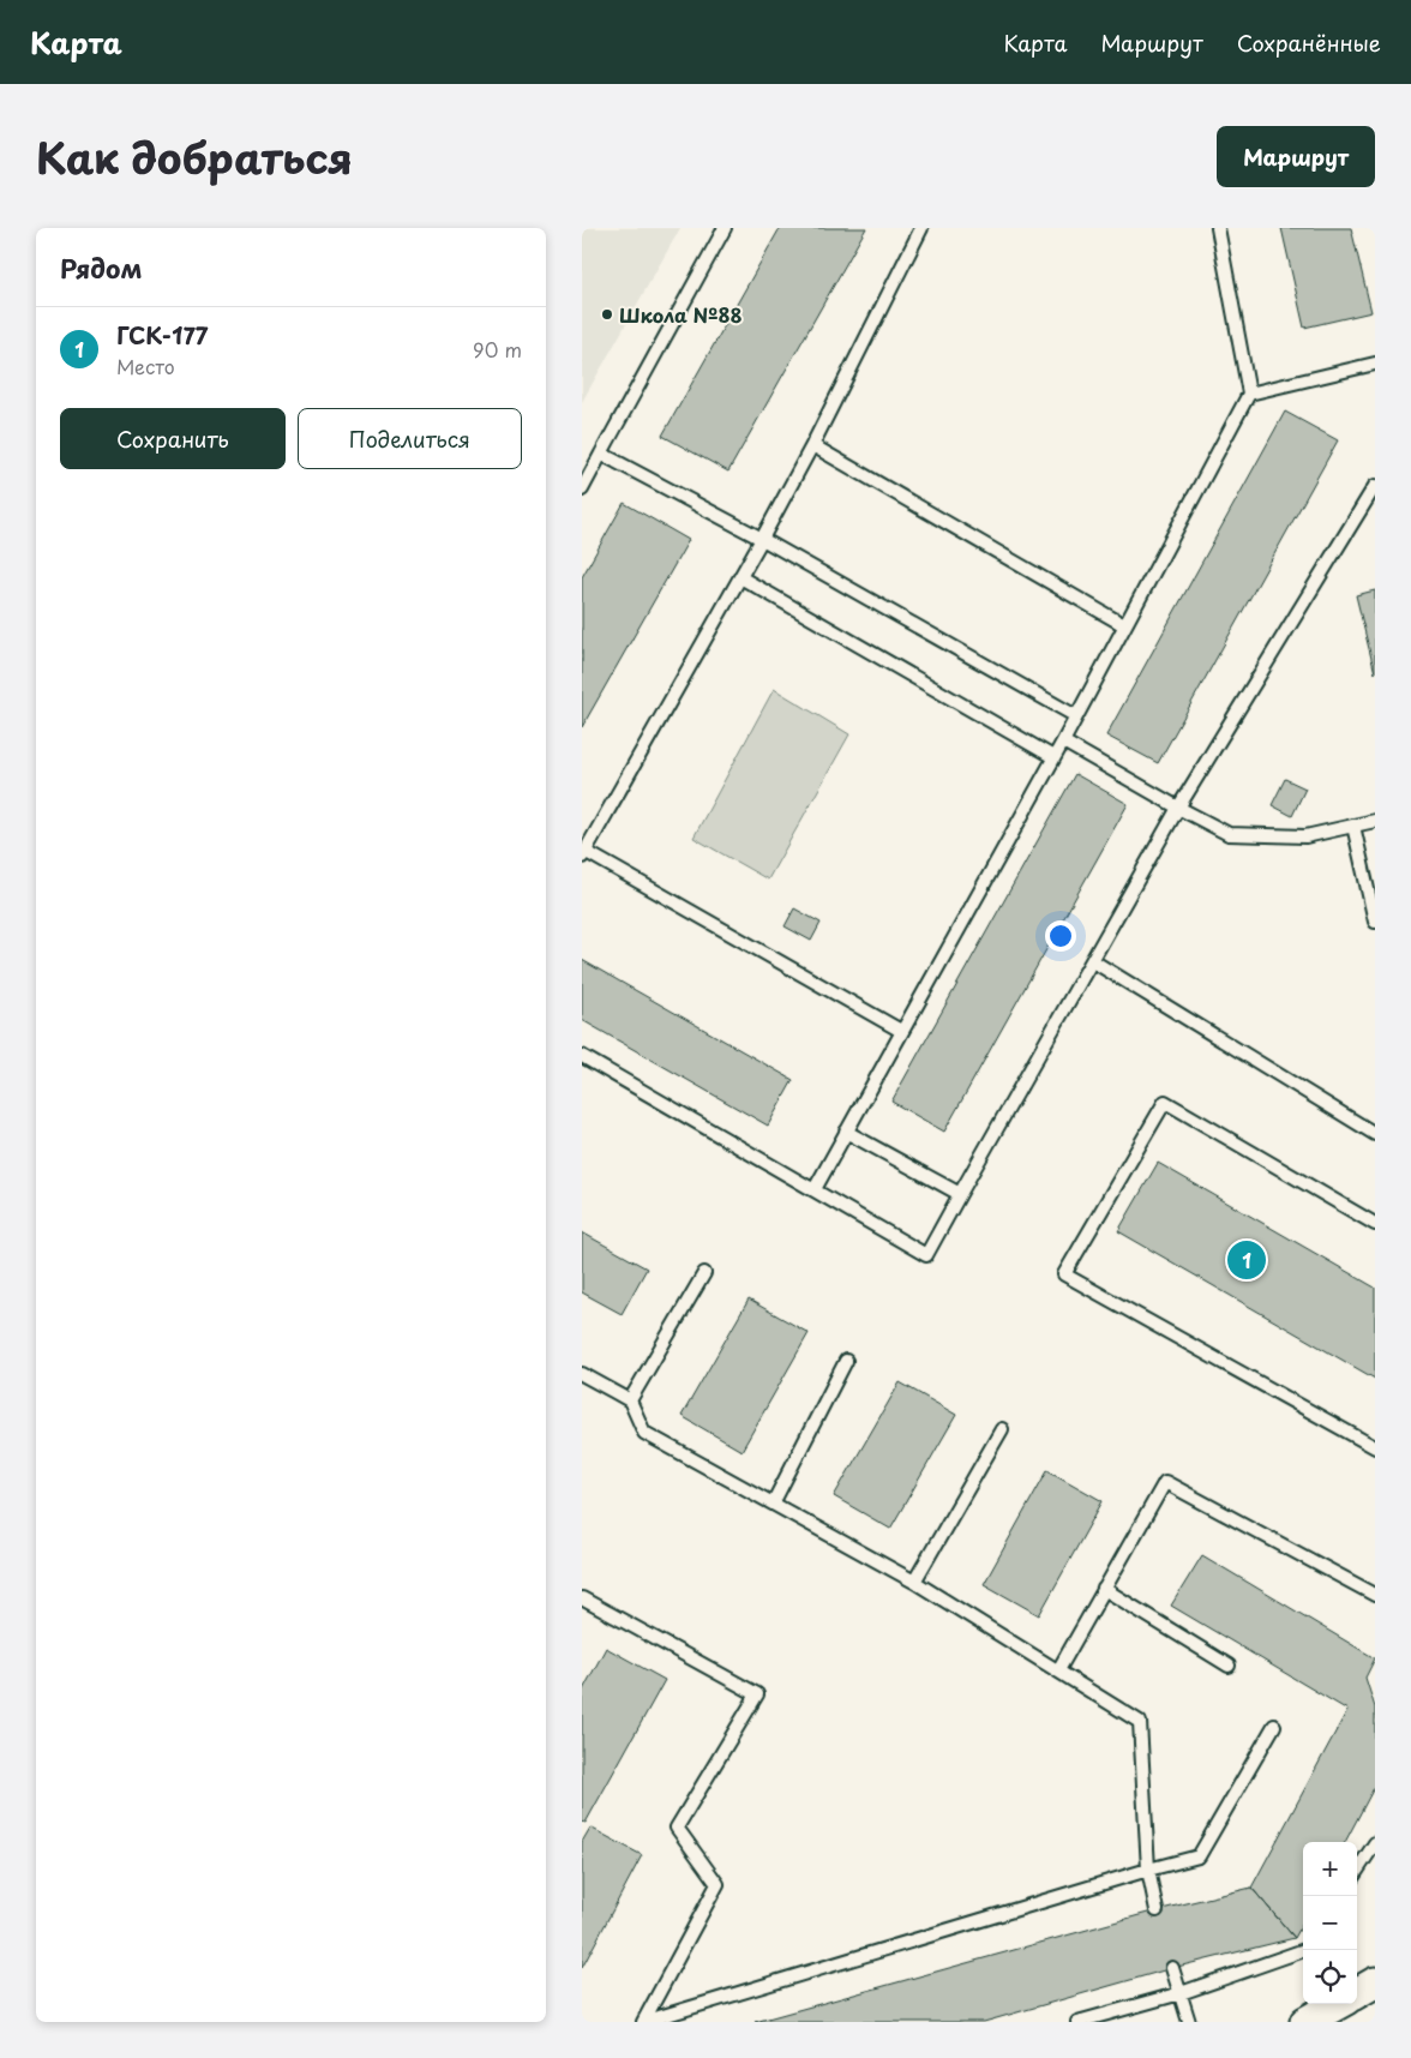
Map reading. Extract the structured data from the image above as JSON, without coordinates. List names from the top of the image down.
{
  "places": ["Школа №88"],
  "page": {
    "header": "Карта",
    "nav": ["Карта", "Маршрут", "Сохранённые"],
    "title": "Как добраться",
    "buttons": [
      "Маршрут",
      ["Сохранить", "Поделиться"]
    ],
    "heading": "Рядом",
    "list": [
      {
        "mark": "1",
        "name": "ГСК-177",
        "note": "Место",
        "value": "90 m"
      }
    ],
    "pins": "1",
    "map_buttons": ["+", "−"]
  }
}
